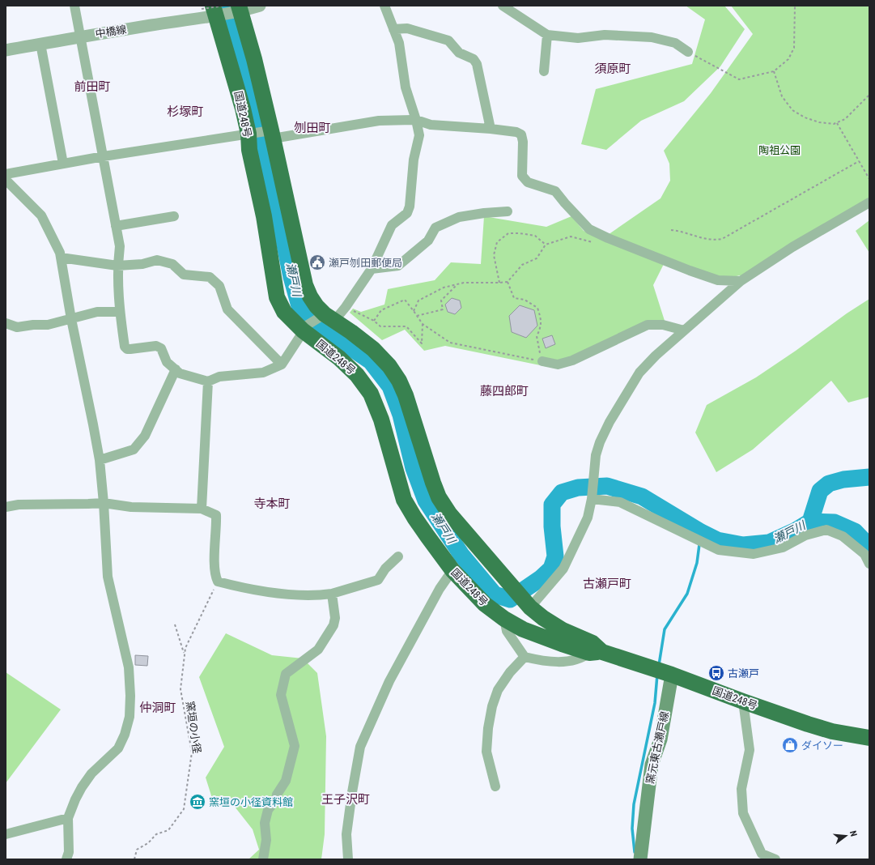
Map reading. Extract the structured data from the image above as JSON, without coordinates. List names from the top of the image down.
{
  "streets": {
    "highway": ["国道248号"],
    "main road": ["窯元東古瀬戸線"],
    "street": ["中橋線"],
    "path": ["窯垣の小径"]
  },
  "crossings": [
    ["中橋線", "国道248号"],
    ["国道248号", "窯元東古瀬戸線"]
  ],
  "districts": [
    "須原町",
    "前田町",
    "杉塚町",
    "刎田町",
    "藤四郎町",
    "寺本町",
    "古瀬戸町",
    "仲洞町",
    "王子沢町"
  ],
  "water": ["瀬戸川"],
  "parks": ["陶祖公園"],
  "places": {
    "public building": ["瀬戸刎田郵便局"],
    "bus stop": ["古瀬戸"],
    "shop": ["ダイソー"],
    "museum": ["窯垣の小径資料館"]
  },
  "north": "right"
}
